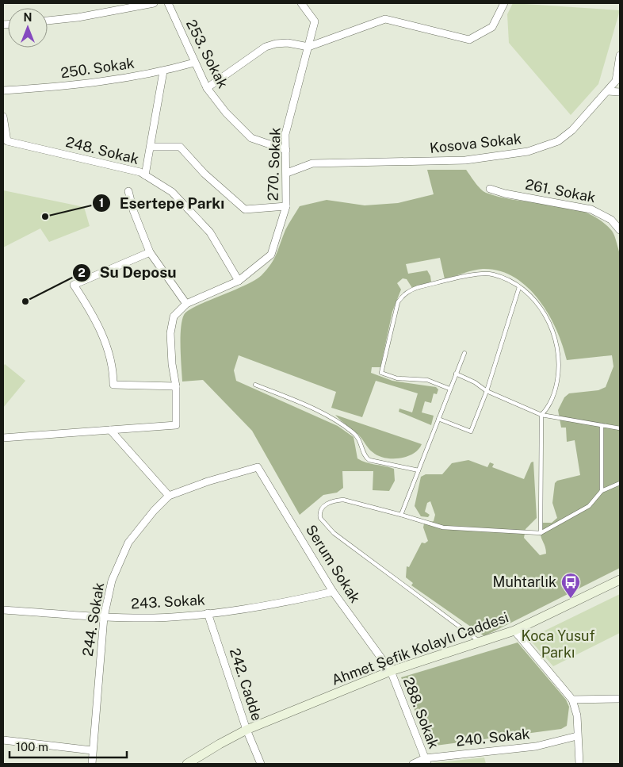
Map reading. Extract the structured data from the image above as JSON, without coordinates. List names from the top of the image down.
{
  "streets": {
    "main road": ["Ahmet Şefik Kolaylı Caddesi"],
    "street": [
      "253. Sokak",
      "250. Sokak",
      "Kosova Sokak",
      "248. Sokak",
      "270. Sokak",
      "261. Sokak",
      "Serum Sokak",
      "243. Sokak",
      "244. Sokak",
      "242. Cadde",
      "288. Sokak",
      "240. Sokak"
    ]
  },
  "crossings": [
    ["253. Sokak", "250. Sokak"],
    ["253. Sokak", "270. Sokak"],
    ["Kosova Sokak", "270. Sokak"],
    ["248. Sokak", "270. Sokak"],
    ["Serum Sokak", "243. Sokak"],
    ["Serum Sokak", "244. Sokak"],
    ["Serum Sokak", "Ahmet Şefik Kolaylı Caddesi"],
    ["Serum Sokak", "288. Sokak"],
    ["243. Sokak", "244. Sokak"],
    ["243. Sokak", "242. Cadde"],
    ["Ahmet Şefik Kolaylı Caddesi", "242. Cadde"],
    ["Ahmet Şefik Kolaylı Caddesi", "288. Sokak"],
    ["288. Sokak", "240. Sokak"]
  ],
  "parks": ["Koca Yusuf Parkı"],
  "places": {
    "other": ["Esertepe Parkı", "Su Deposu"],
    "bus stop": ["Muhtarlık"]
  },
  "scale_bar": "100 m",
  "north": "top"
}
